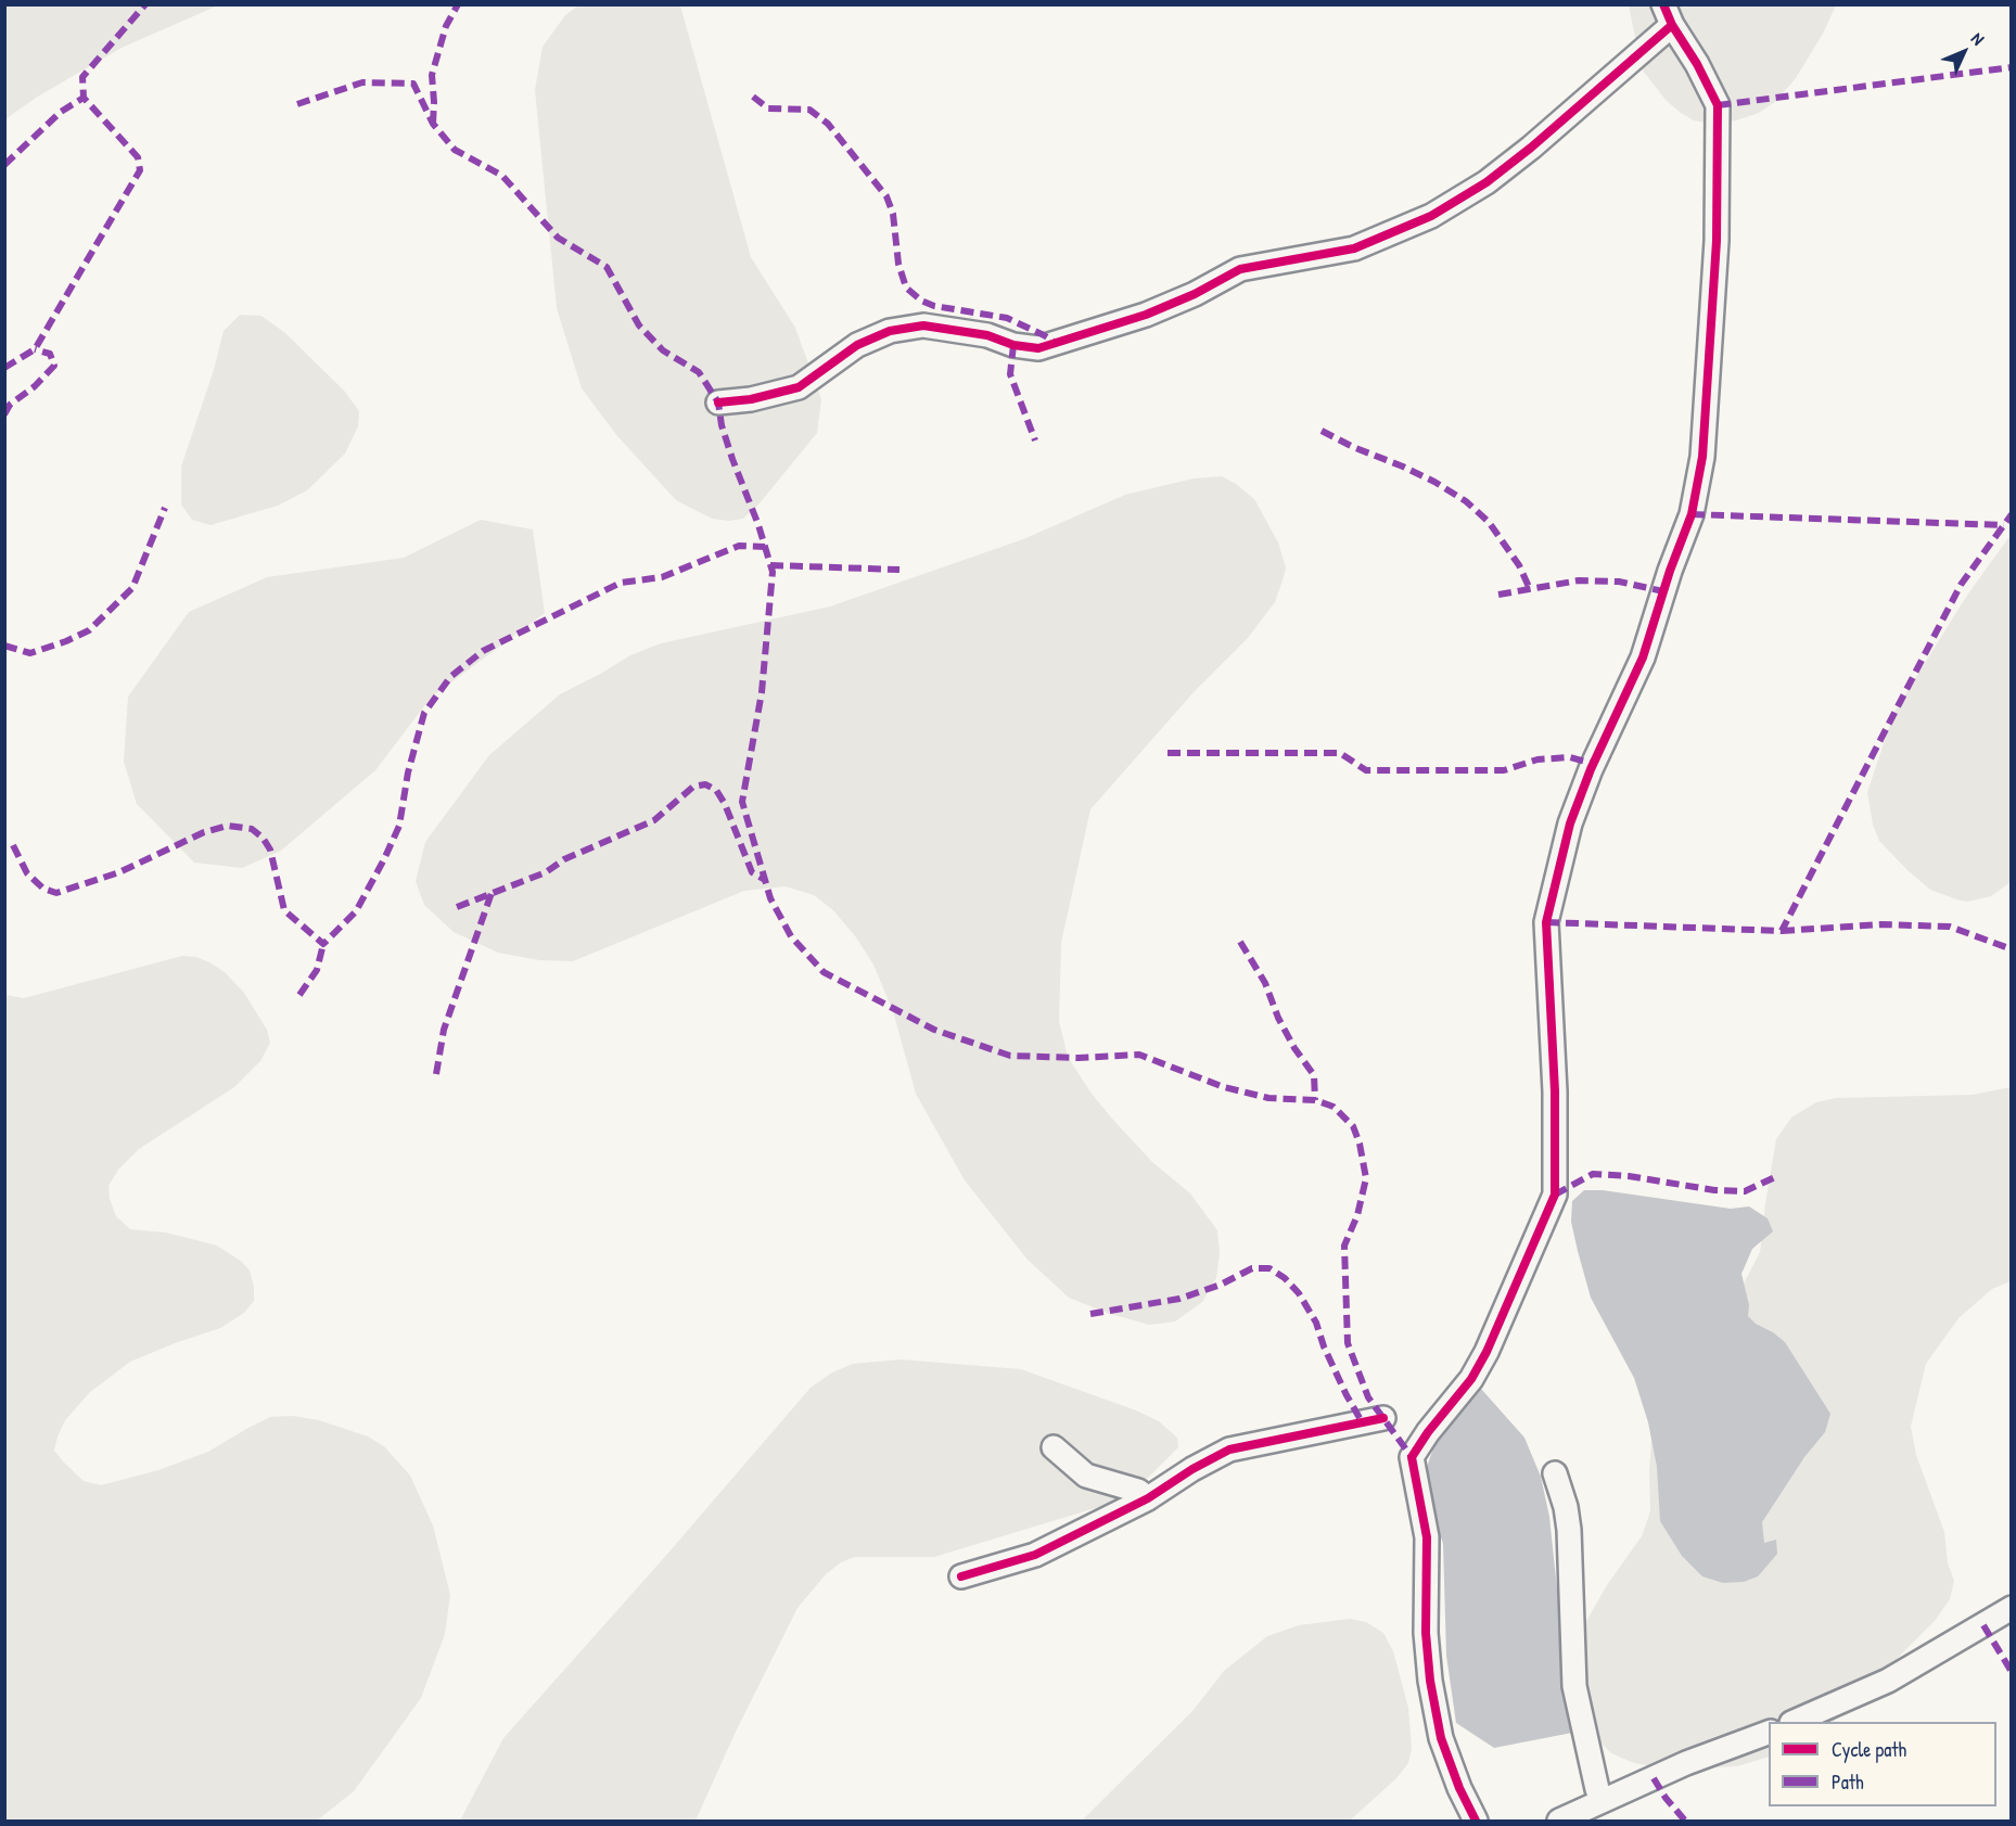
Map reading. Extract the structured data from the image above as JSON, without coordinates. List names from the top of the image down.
{
  "legend": ["Cycle path", "Path"],
  "north": "top right"
}
